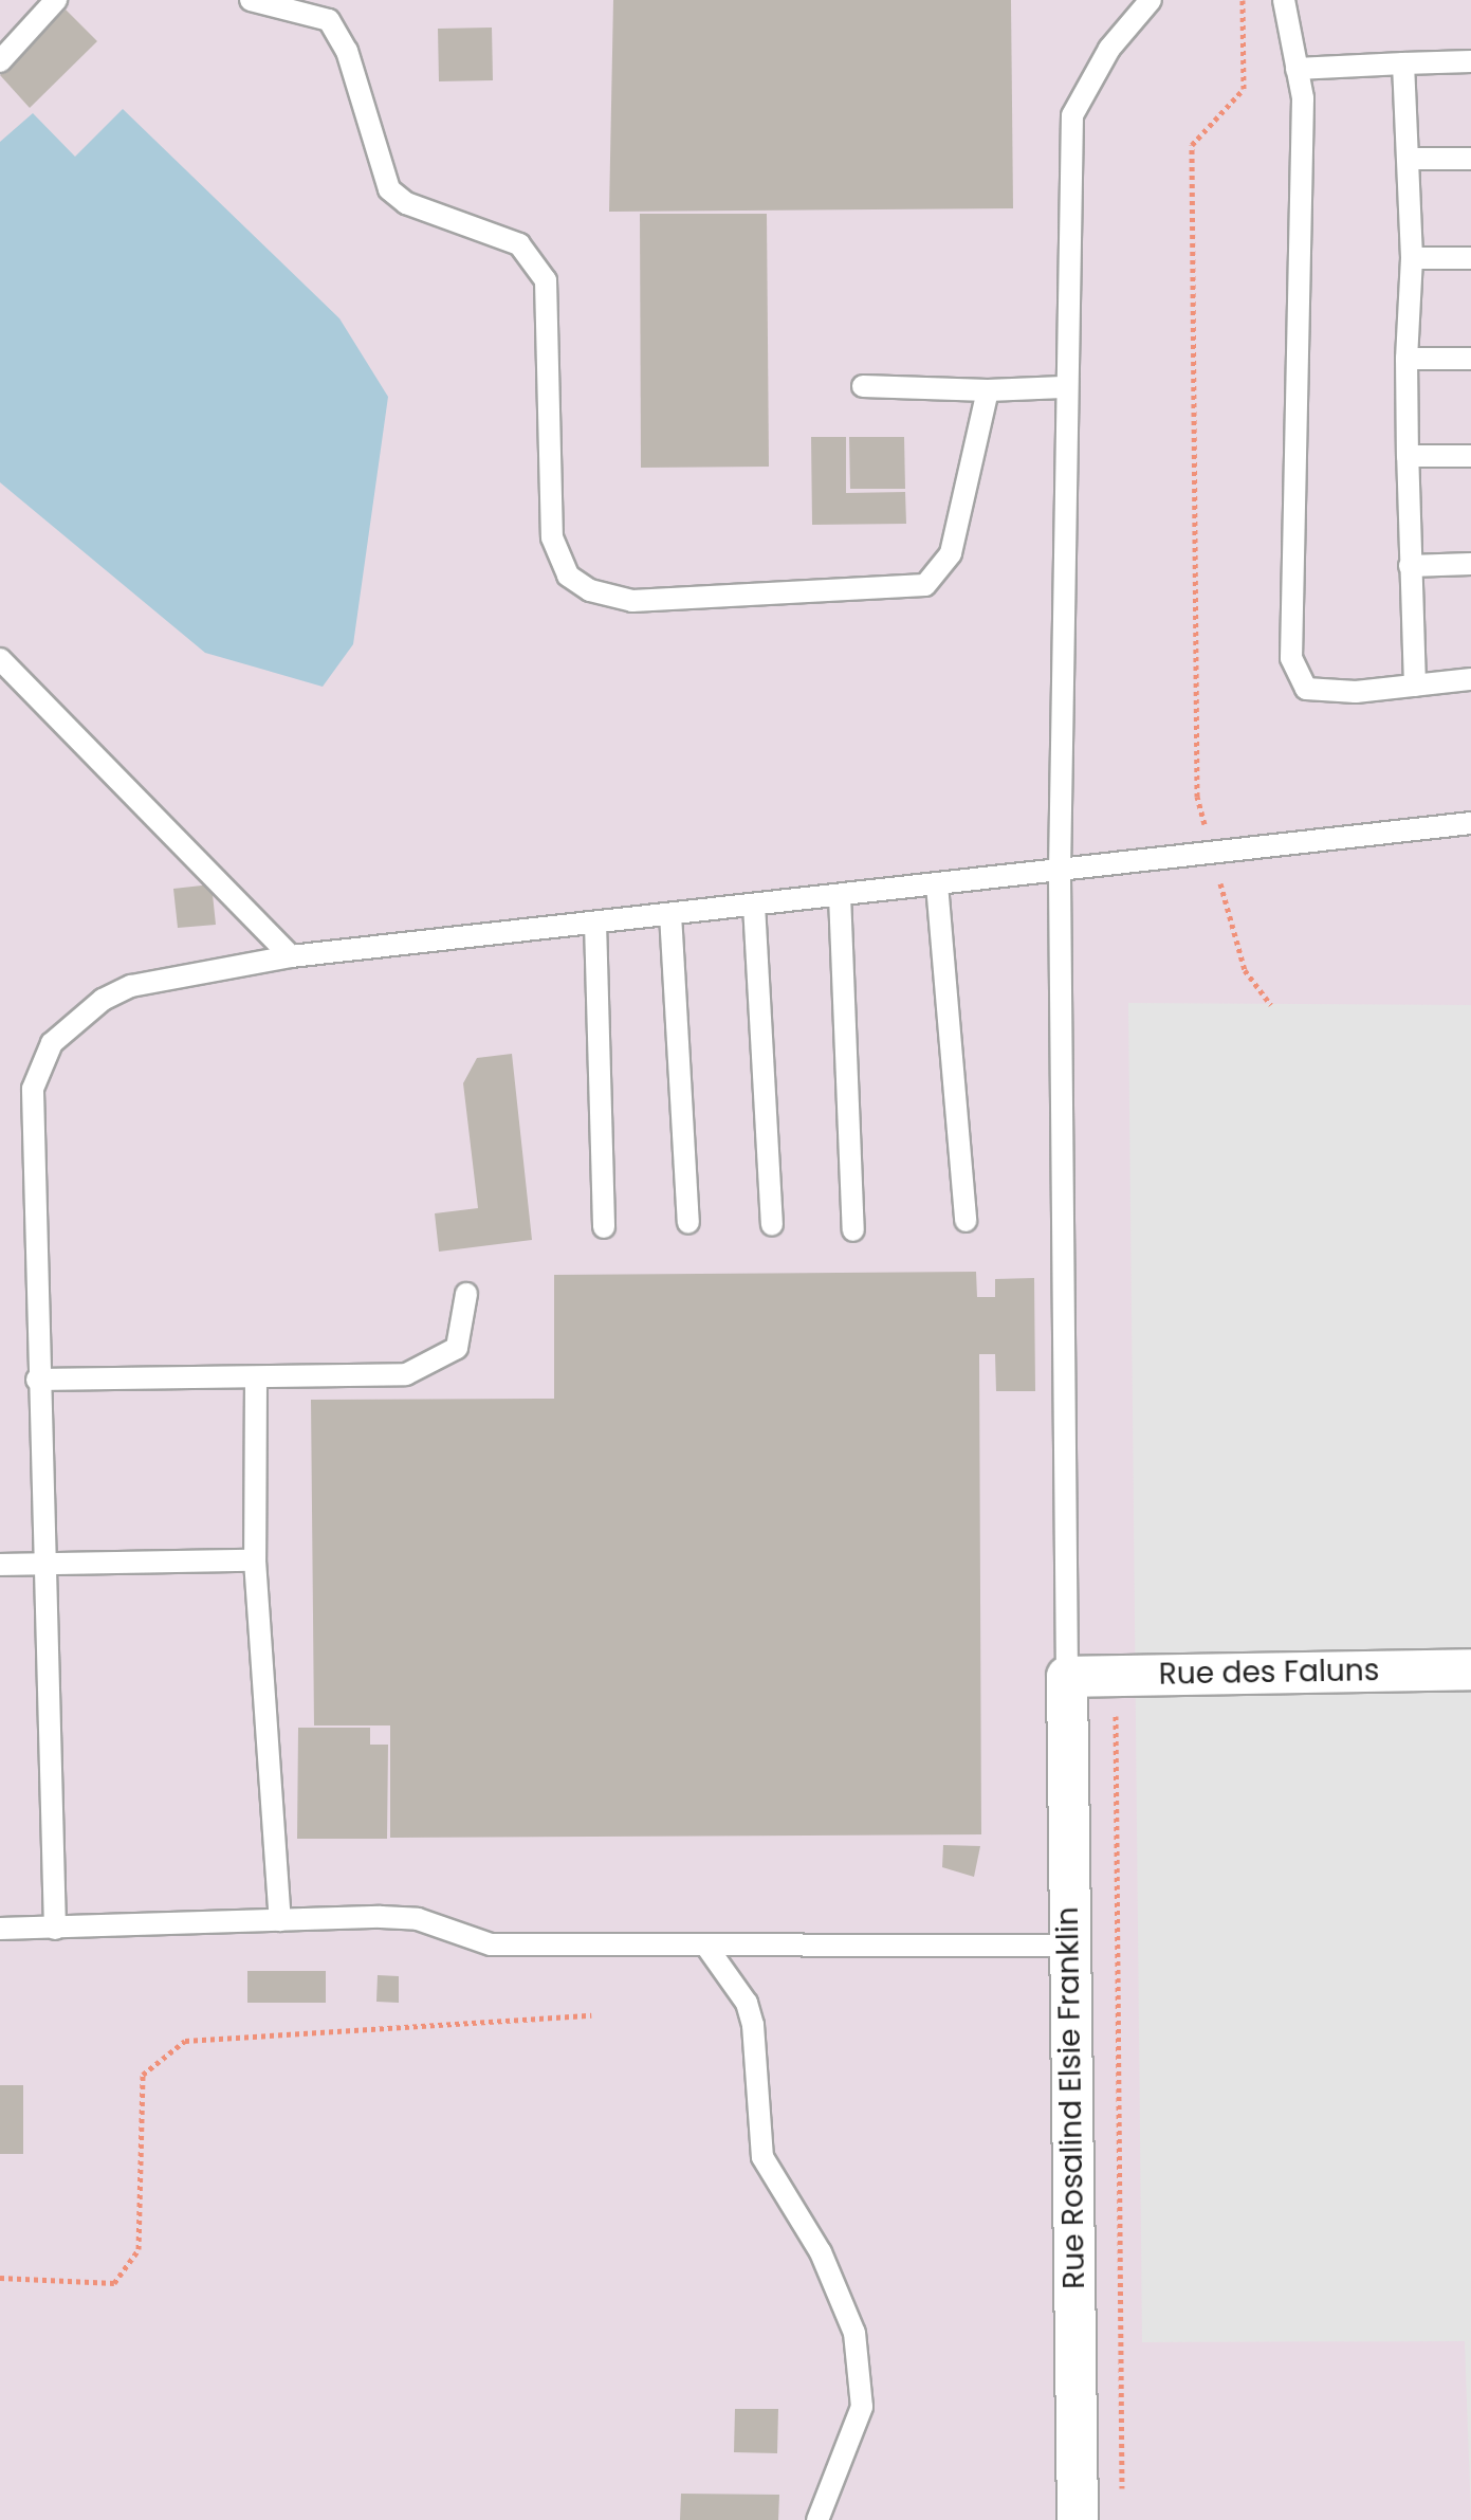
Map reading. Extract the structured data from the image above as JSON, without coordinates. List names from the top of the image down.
{
  "streets": {
    "street": ["Rue des Faluns", "Rue Rosalind Elsie Franklin"]
  },
  "crossings": [
    ["Rue des Faluns", "Rue Rosalind Elsie Franklin"]
  ]
}
